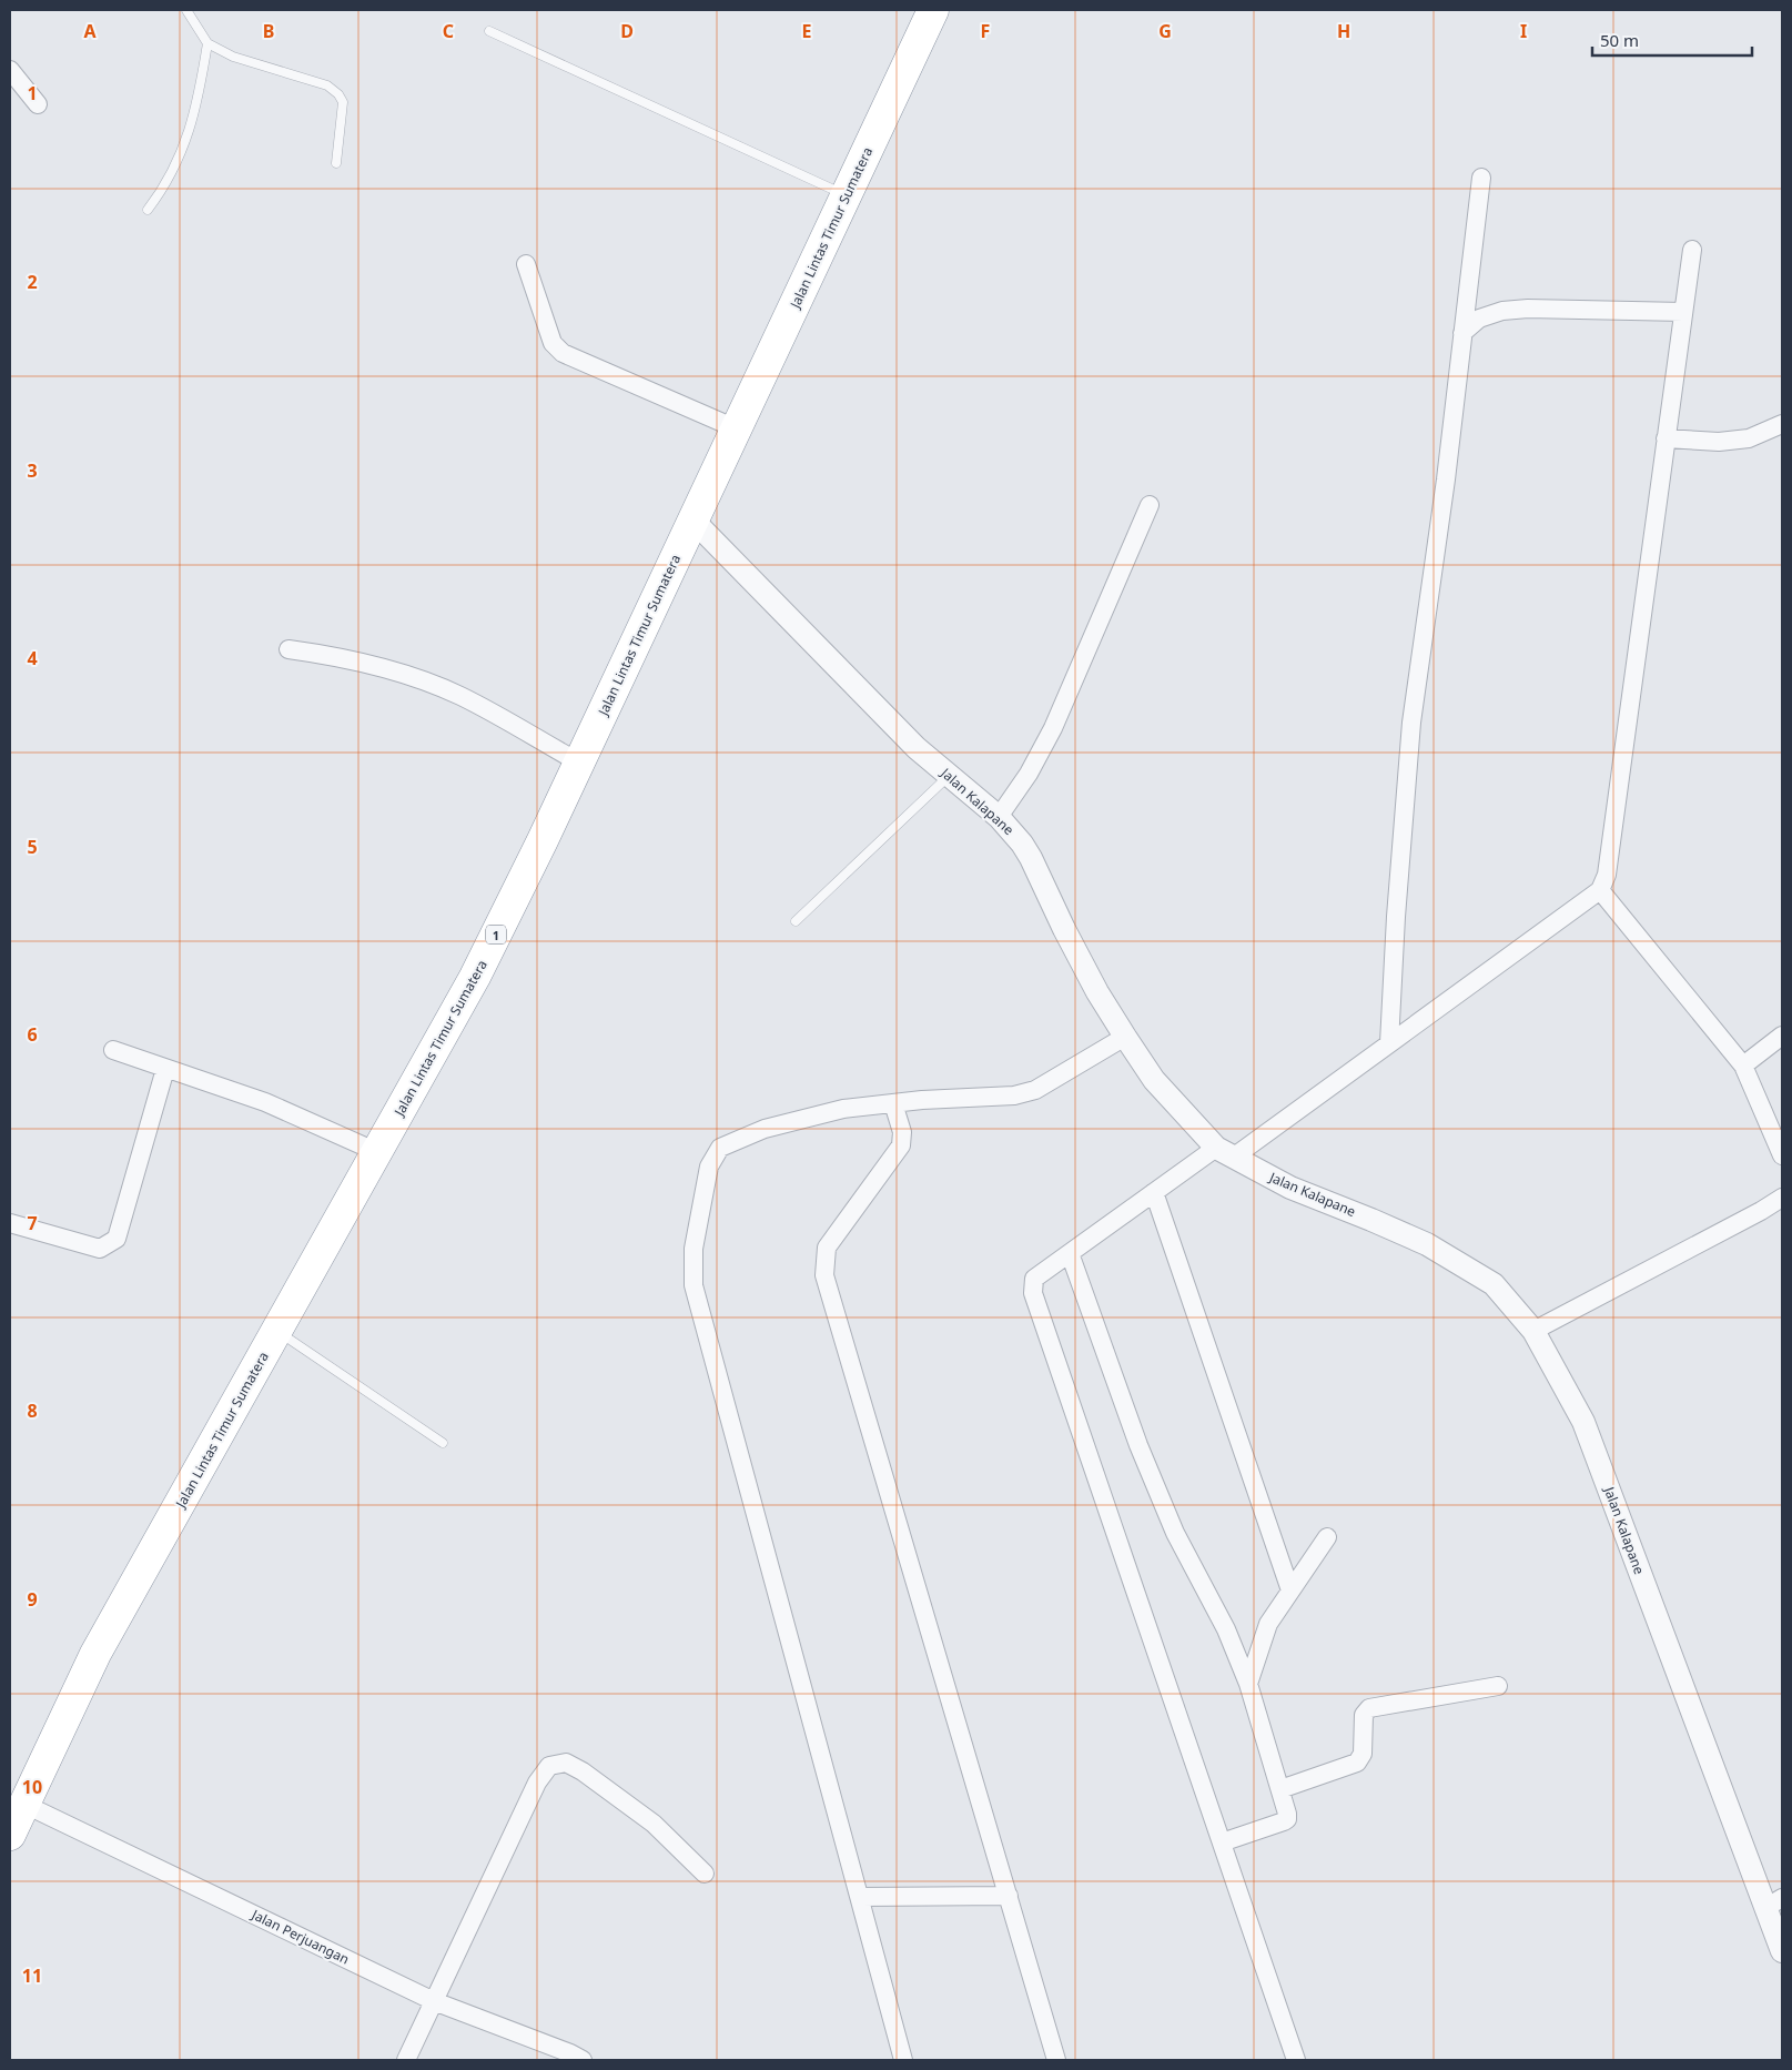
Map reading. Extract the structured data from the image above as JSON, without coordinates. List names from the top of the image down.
{
  "streets": {
    "highway": ["Jalan Lintas Timur Sumatera", "1"],
    "street": ["Jalan Kalapane", "Jalan Perjuangan"]
  },
  "crossings": [
    ["Jalan Lintas Timur Sumatera", "Jalan Kalapane"],
    ["Jalan Lintas Timur Sumatera", "Jalan Perjuangan"]
  ],
  "scale_bar": "50 m",
  "grid": {
    "columns": [
      "A",
      "B",
      "C",
      "D",
      "E",
      "F",
      "G",
      "H",
      "I"
    ],
    "rows": [
      "1",
      "2",
      "3",
      "4",
      "5",
      "6",
      "7",
      "8",
      "9",
      "10",
      "11"
    ]
  }
}
